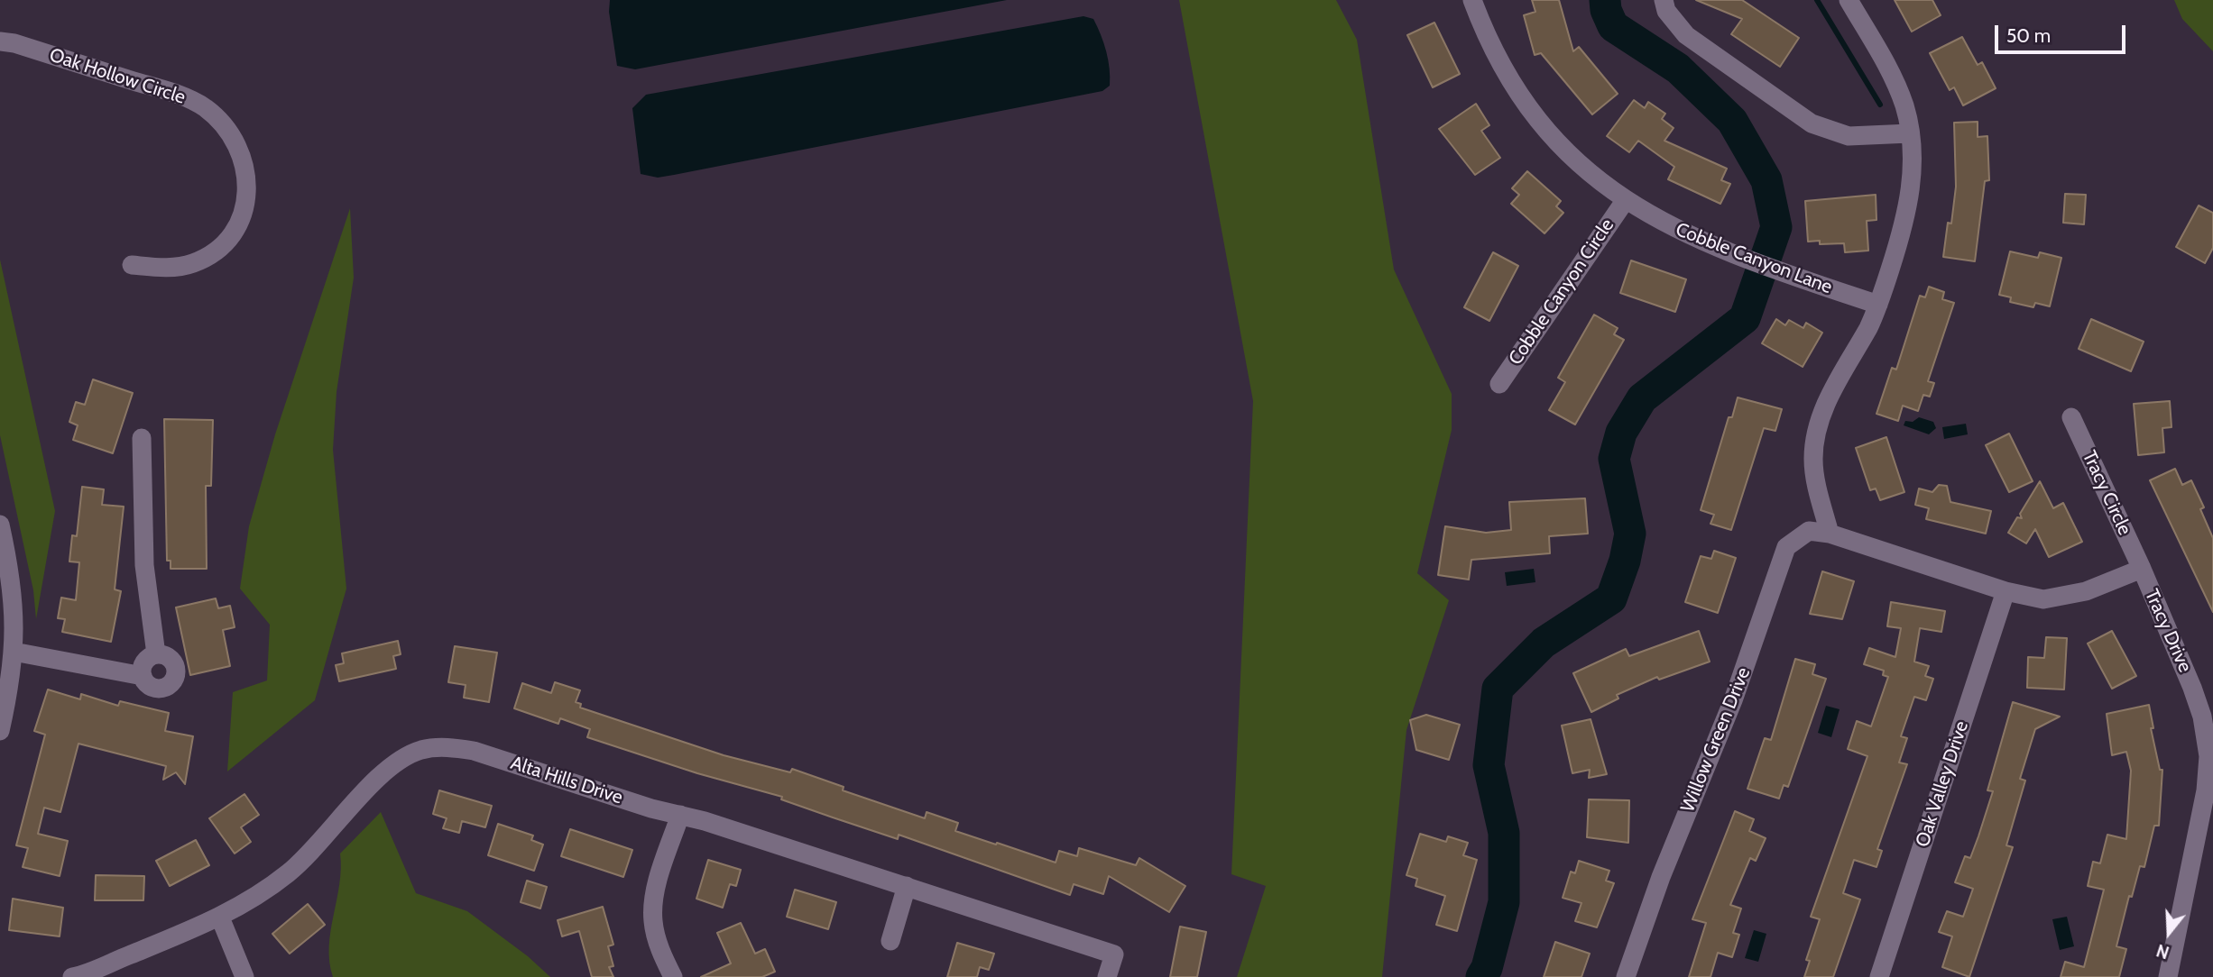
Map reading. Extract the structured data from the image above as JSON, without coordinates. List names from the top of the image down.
{
  "streets": {
    "street": [
      "Oak Hollow Circle",
      "Cobble Canyon Lane",
      "Cobble Canyon Circle",
      "Tracy Circle",
      "Tracy Drive",
      "Willow Green Drive",
      "Alta Hills Drive",
      "Oak Valley Drive"
    ]
  },
  "crossings": [
    ["Cobble Canyon Lane", "Cobble Canyon Circle"],
    ["Tracy Circle", "Tracy Drive"],
    ["Tracy Drive", "Willow Green Drive"],
    ["Tracy Drive", "Oak Valley Drive"]
  ],
  "scale_bar": "50 m",
  "north": "bottom"
}
